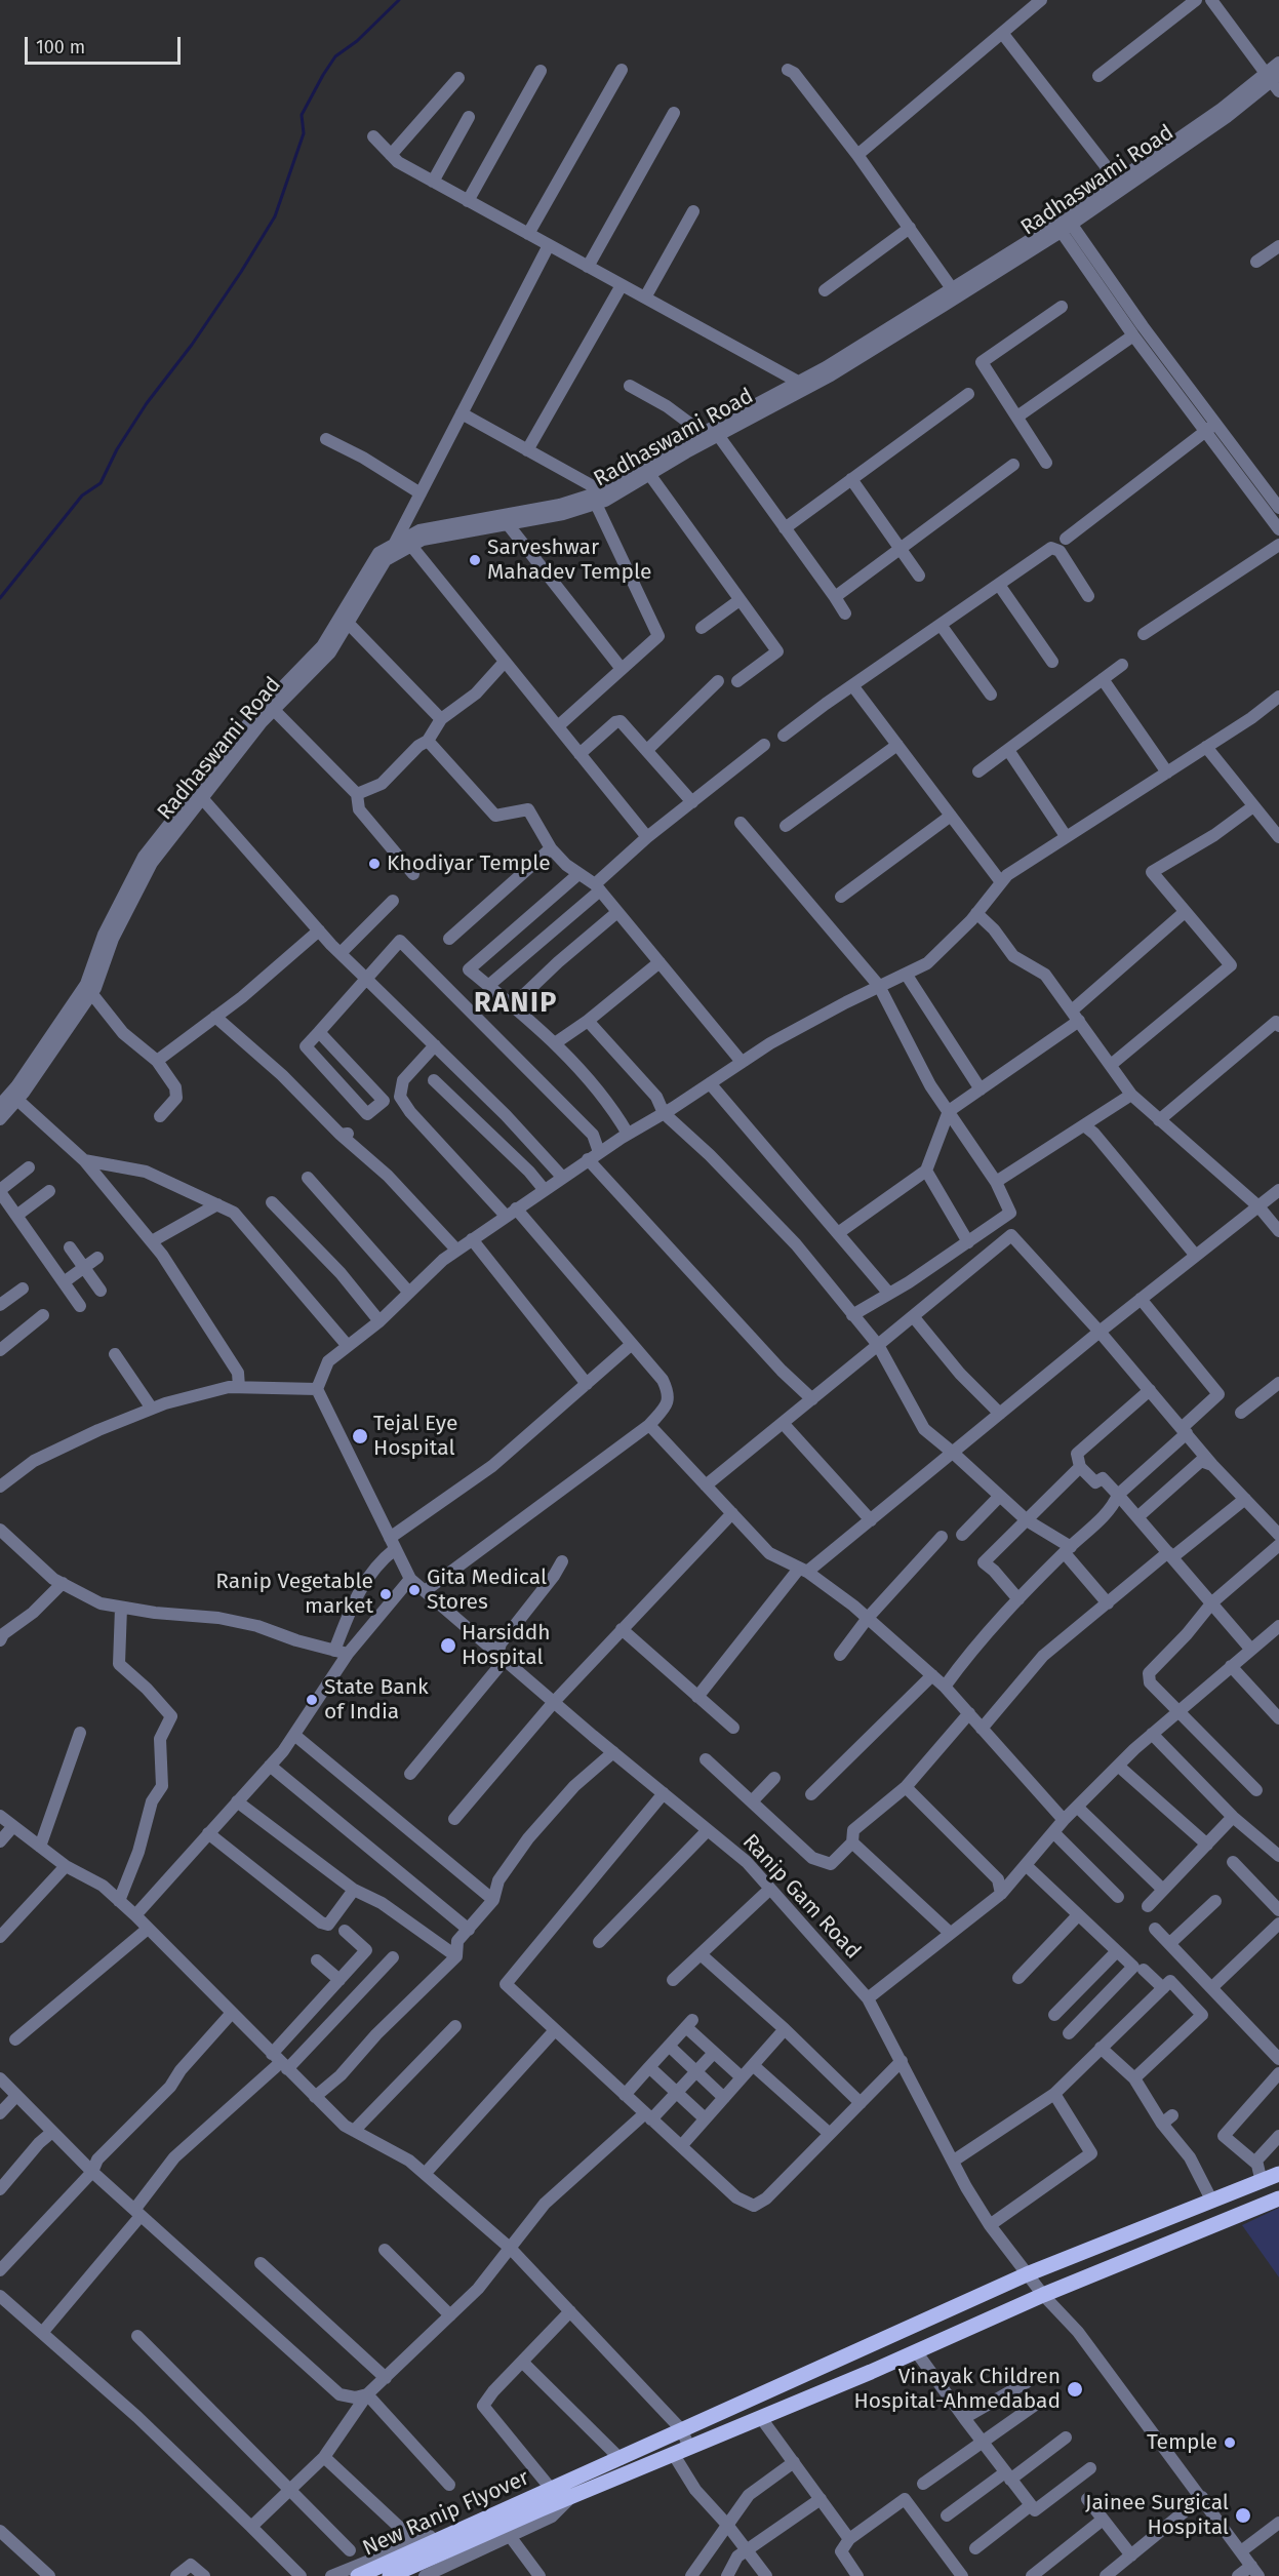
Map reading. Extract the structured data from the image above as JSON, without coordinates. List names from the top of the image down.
{
  "streets": {
    "main road": ["New Ranip Flyover"],
    "street": ["Radhaswami Road", "Ranip Gam Road"]
  },
  "crossings": [
    ["Ranip Gam Road", "New Ranip Flyover"]
  ],
  "districts": ["RANIP"],
  "places": [
    "Sarveshwar Mahadev Temple",
    "Khodiyar Temple",
    "Tejal Eye Hospital",
    "Gita Medical Stores",
    "Ranip Vegetable market",
    "Harsiddh Hospital",
    "State Bank of India",
    "Vinayak Children Hospital-Ahmedabad",
    "Temple",
    "Jainee Surgical Hospital"
  ],
  "scale_bar": "100 m"
}
